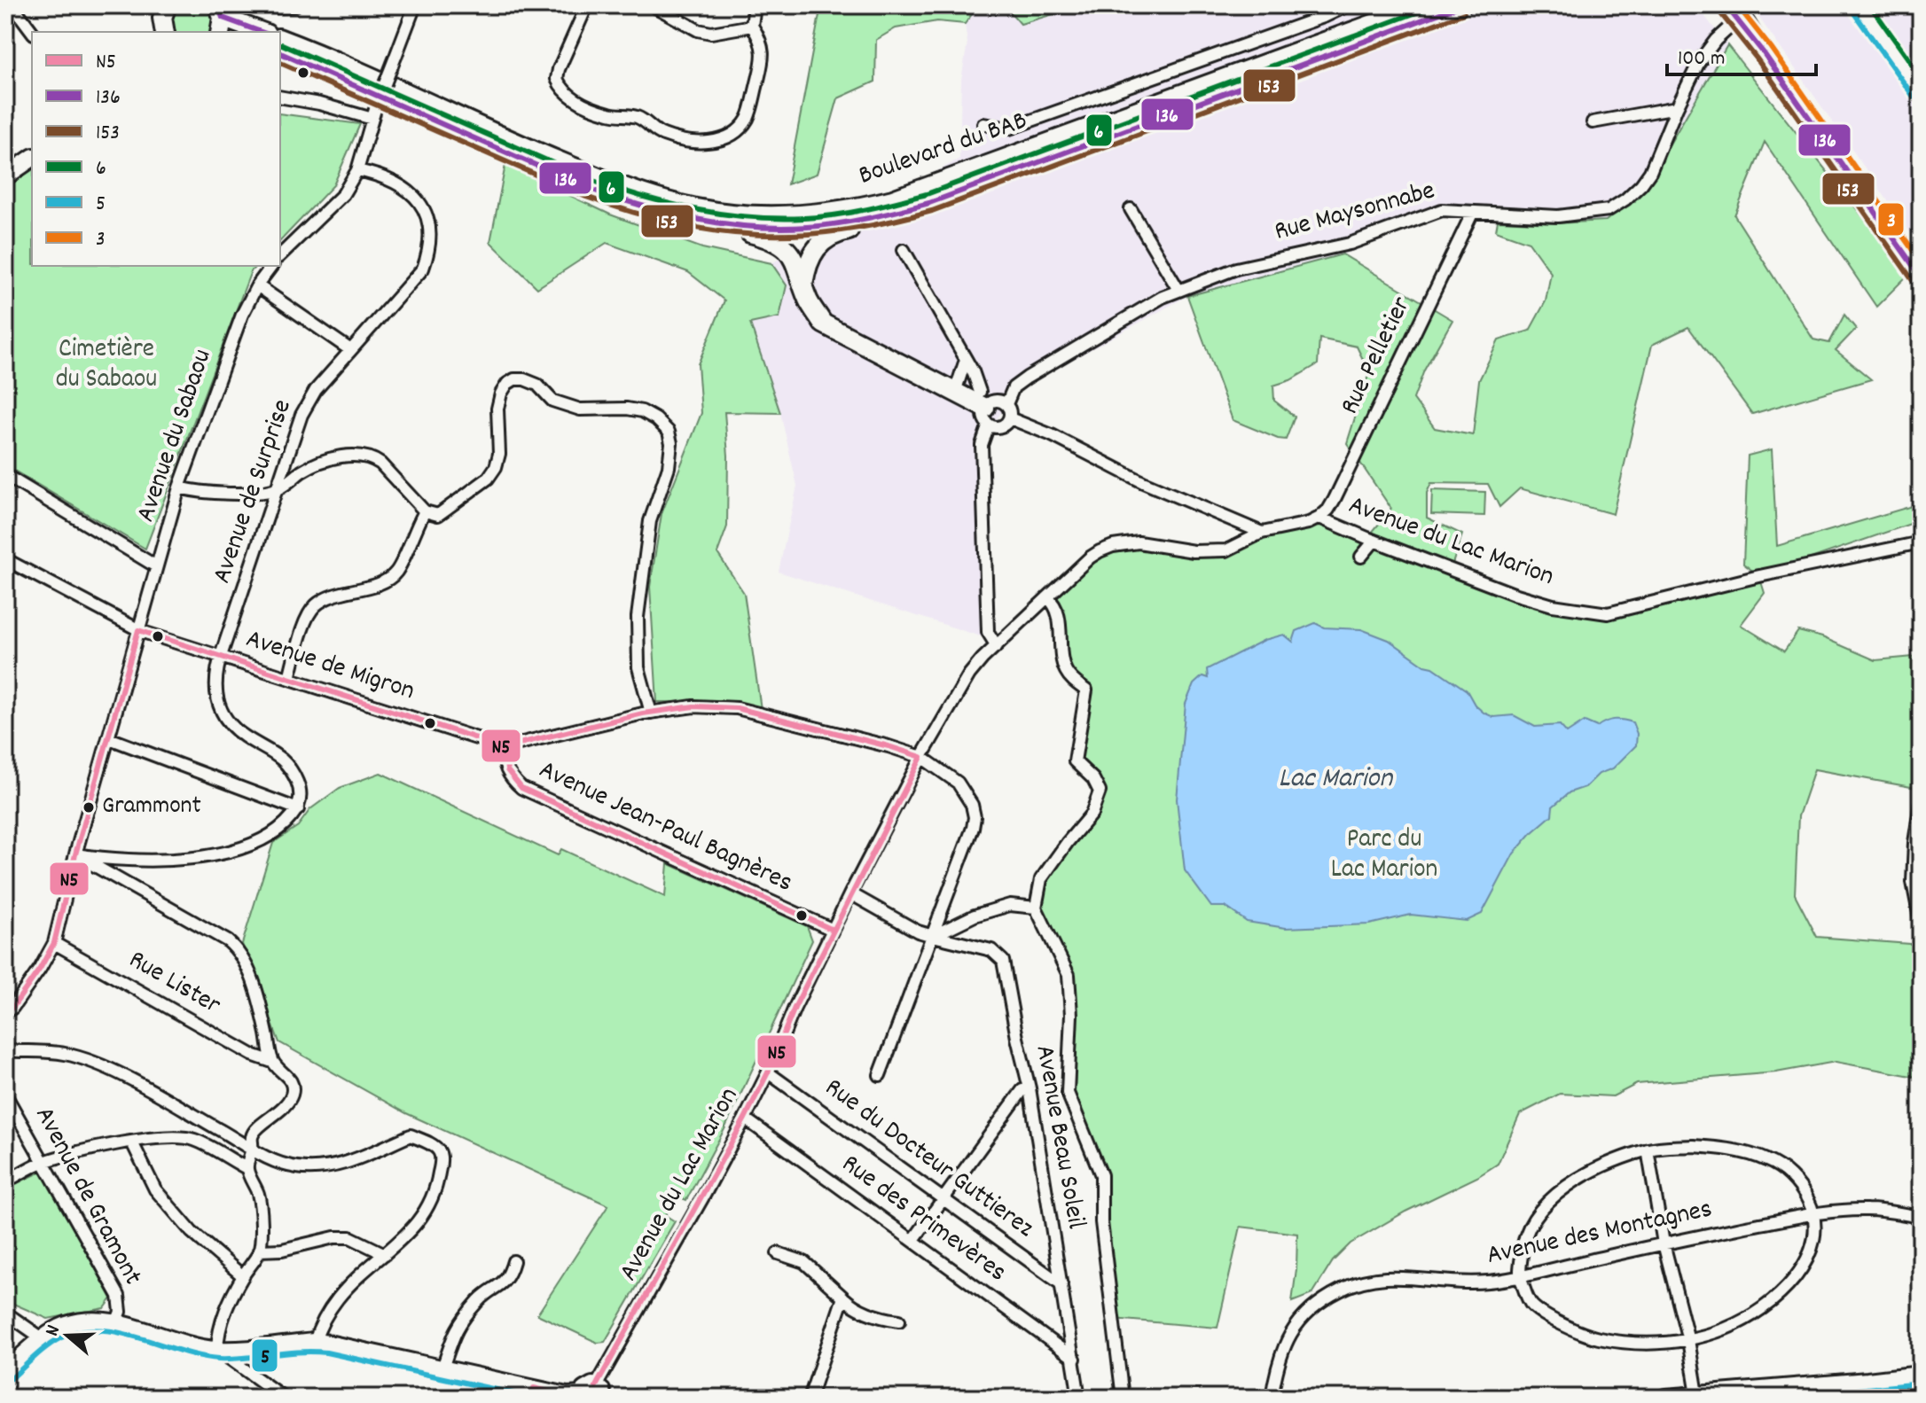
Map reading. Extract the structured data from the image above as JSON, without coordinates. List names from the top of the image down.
{
  "streets": {
    "main road": ["Boulevard du BAB"],
    "street": [
      "Rue Maysonnabe",
      "Rue Pelletier",
      "Avenue du Sabaou",
      "Avenue de Surprise",
      "Avenue du Lac Marion",
      "Avenue de Migron",
      "Avenue Jean-Paul Bagnères",
      "Rue Lister",
      "Avenue Beau Soleil",
      "Rue du Docteur Guttierez",
      "Avenue de Gramont",
      "Rue des Primevères",
      "Avenue des Montagnes"
    ]
  },
  "crossings": [
    ["Rue Maysonnabe", "Rue Pelletier"],
    ["Rue Pelletier", "Avenue du Lac Marion"],
    ["Avenue du Sabaou", "Avenue de Migron"],
    ["Avenue du Sabaou", "Rue Lister"],
    ["Avenue de Surprise", "Avenue de Migron"],
    ["Avenue du Lac Marion", "Avenue Jean-Paul Bagnères"],
    ["Avenue du Lac Marion", "Avenue Beau Soleil"],
    ["Avenue du Lac Marion", "Rue du Docteur Guttierez"],
    ["Avenue du Lac Marion", "Rue des Primevères"],
    ["Avenue de Migron", "Avenue Jean-Paul Bagnères"],
    ["Avenue Beau Soleil", "Rue du Docteur Guttierez"],
    ["Avenue Beau Soleil", "Rue des Primevères"]
  ],
  "water": ["Lac Marion"],
  "parks": ["Cimetière du Sabaou", "Parc du Lac Marion"],
  "places": ["Grammont"],
  "lines": [
    "transit line 136",
    "transit line 6",
    "transit line 3",
    "transit line 153",
    "transit line 5",
    "transit line N5"
  ],
  "legend": [
    "N5",
    "136",
    "153",
    "6",
    "5",
    "3"
  ],
  "scale_bar": "100 m",
  "north": "left"
}
